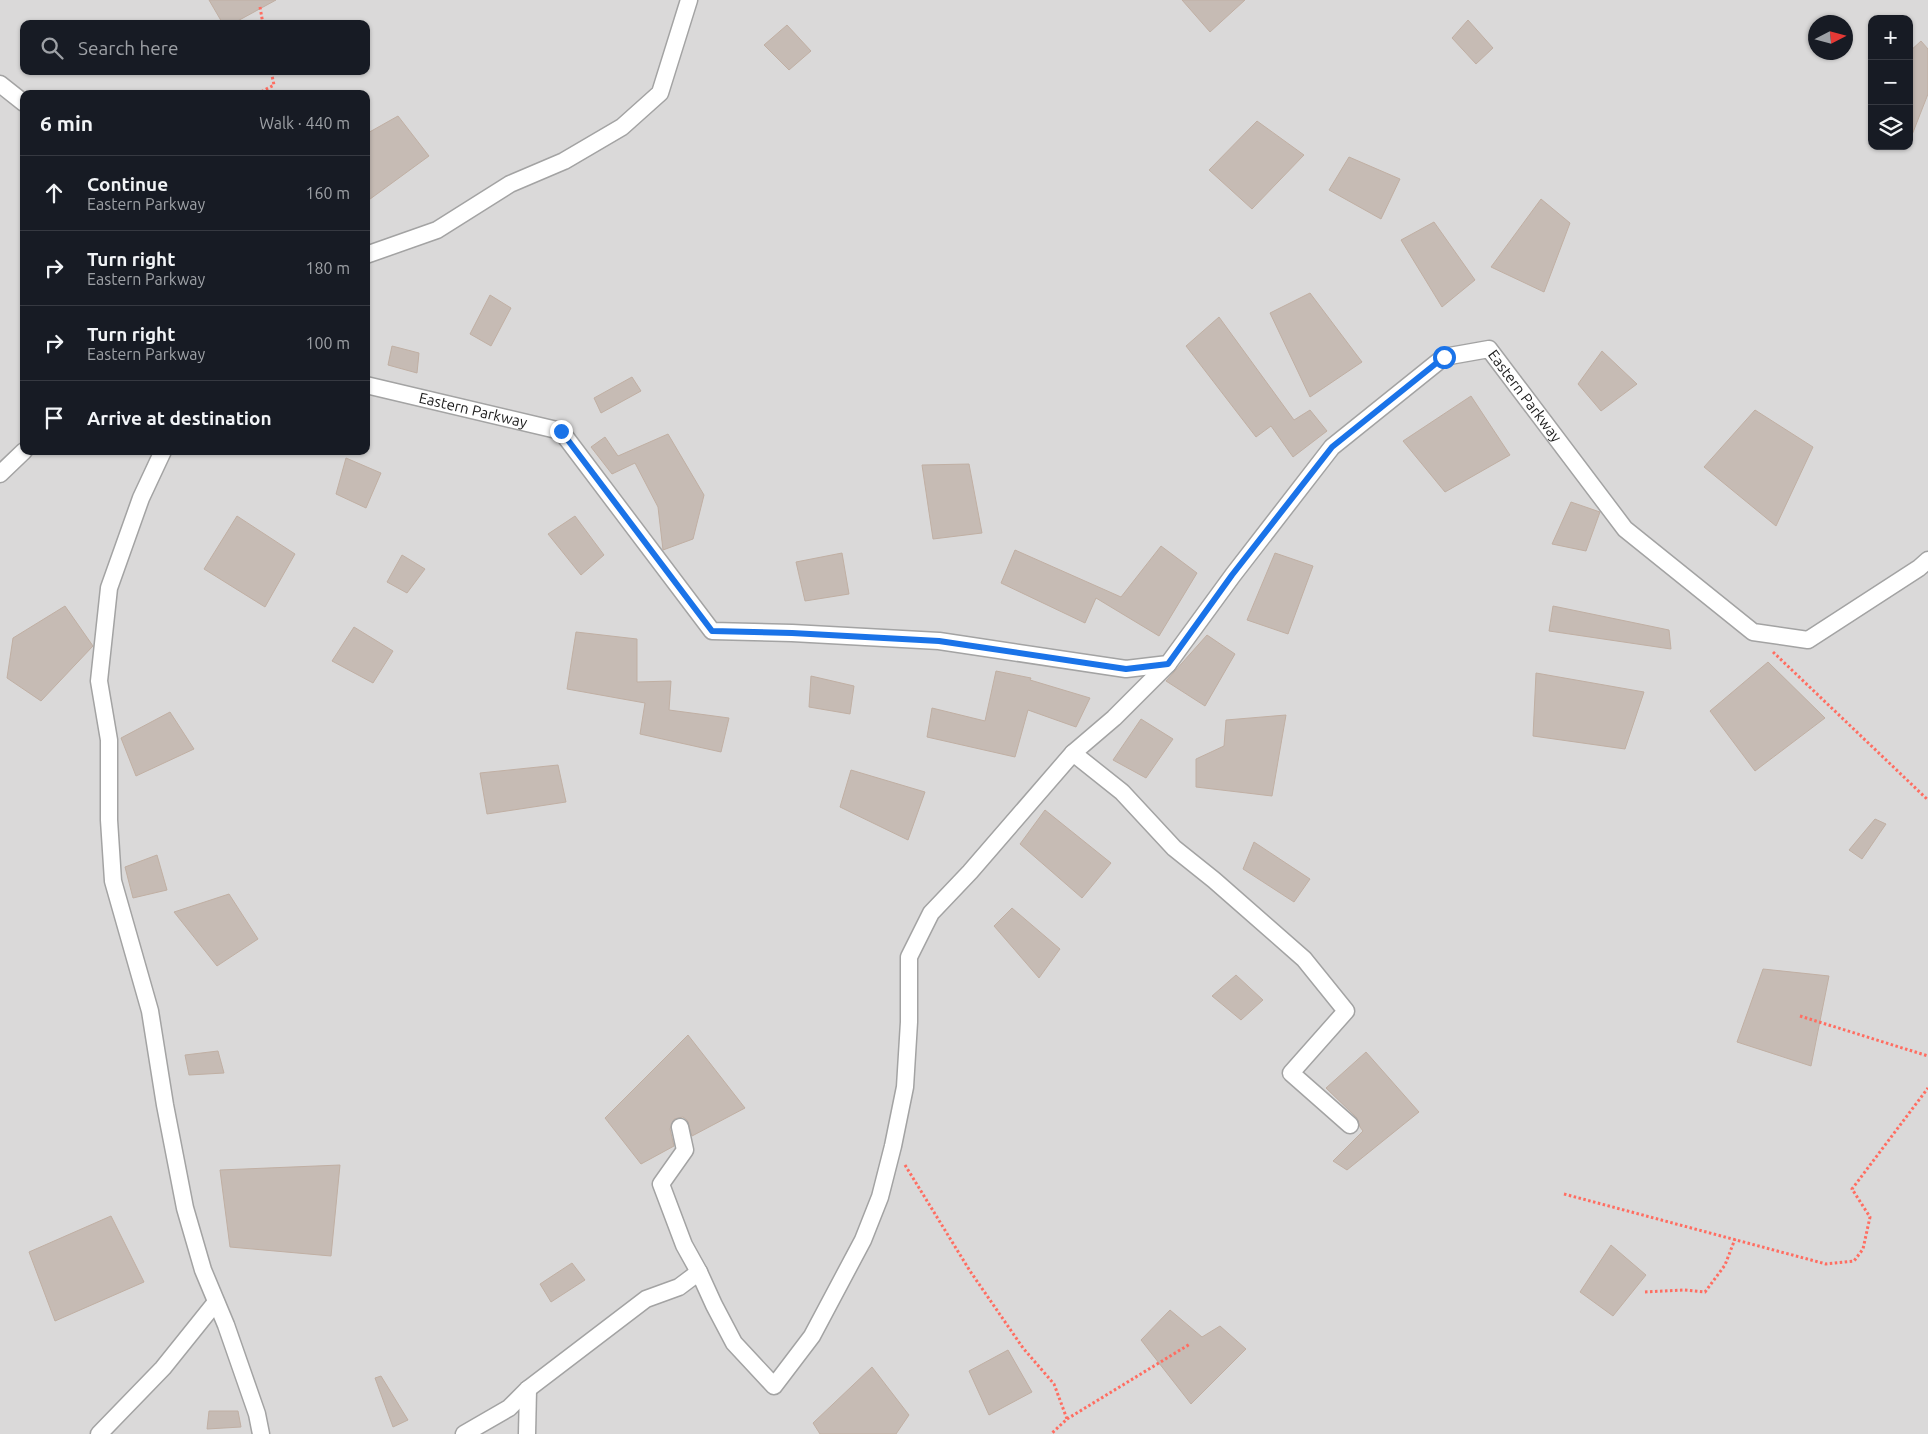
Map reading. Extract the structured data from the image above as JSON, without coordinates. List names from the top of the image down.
{
  "streets": {
    "street": ["Eastern Parkway"]
  },
  "north": "right",
  "page": {
    "map_buttons": ["+", "−"],
    "search": "Search here",
    "heading": ["6 min", "Walk · 440 m"],
    "list": [
      ["Continue", "Eastern Parkway", "160 m"],
      ["Turn right", "Eastern Parkway", "180 m"],
      ["Turn right", "Eastern Parkway", "100 m"],
      "Arrive at destination"
    ]
  }
}
